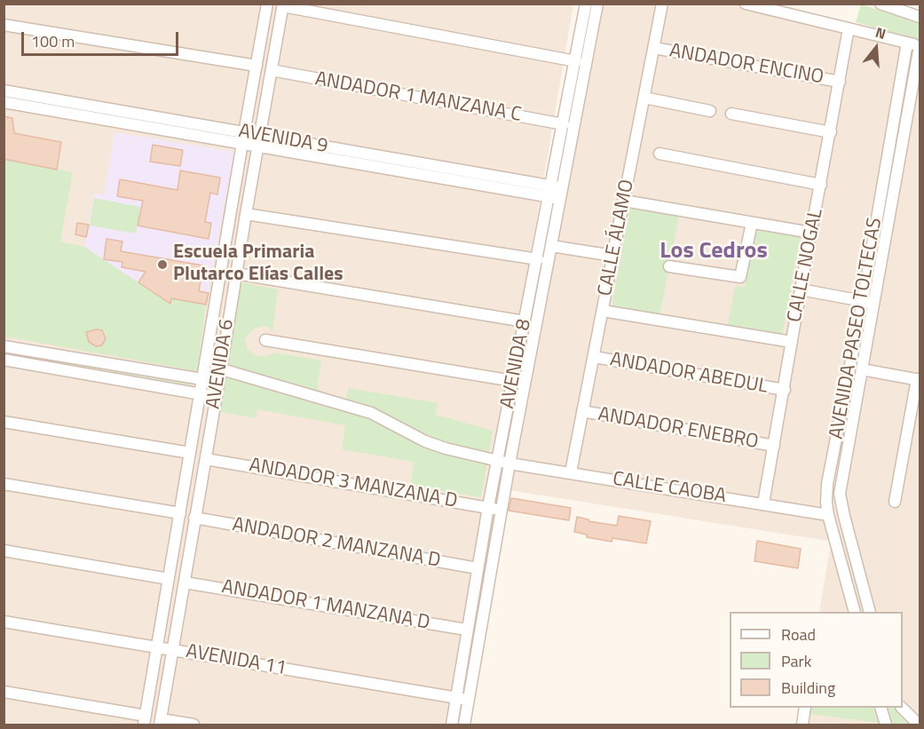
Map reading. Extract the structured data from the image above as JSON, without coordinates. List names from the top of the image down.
{
  "streets": {
    "street": [
      "ANDADOR ENCINO",
      "ANDADOR 1 MANZANA C",
      "AVENIDA 9",
      "CALLE ÁLAMO",
      "CALLE NOGAL",
      "AVENIDA PASEO TOLTECAS",
      "AVENIDA 6",
      "AVENIDA 8",
      "ANDADOR ABEDUL",
      "ANDADOR ENEBRO",
      "ANDADOR 3 MANZANA D",
      "CALLE CAOBA",
      "ANDADOR 2 MANZANA D",
      "ANDADOR 1 MANZANA D",
      "AVENIDA 11"
    ]
  },
  "crossings": [
    ["ANDADOR ENCINO", "CALLE ÁLAMO"],
    ["ANDADOR ENCINO", "CALLE NOGAL"],
    ["ANDADOR 1 MANZANA C", "AVENIDA 6"],
    ["ANDADOR 1 MANZANA C", "AVENIDA 8"],
    ["AVENIDA 9", "AVENIDA 6"],
    ["AVENIDA 9", "AVENIDA 8"],
    ["CALLE ÁLAMO", "ANDADOR ABEDUL"],
    ["CALLE ÁLAMO", "ANDADOR ENEBRO"],
    ["CALLE ÁLAMO", "CALLE CAOBA"],
    ["CALLE NOGAL", "ANDADOR ABEDUL"],
    ["CALLE NOGAL", "ANDADOR ENEBRO"],
    ["CALLE NOGAL", "CALLE CAOBA"],
    ["AVENIDA PASEO TOLTECAS", "CALLE CAOBA"],
    ["AVENIDA 6", "ANDADOR 3 MANZANA D"],
    ["AVENIDA 6", "CALLE CAOBA"],
    ["AVENIDA 6", "ANDADOR 2 MANZANA D"],
    ["AVENIDA 6", "ANDADOR 1 MANZANA D"],
    ["AVENIDA 6", "AVENIDA 11"],
    ["AVENIDA 8", "ANDADOR 3 MANZANA D"],
    ["AVENIDA 8", "CALLE CAOBA"],
    ["AVENIDA 8", "ANDADOR 2 MANZANA D"],
    ["AVENIDA 8", "ANDADOR 1 MANZANA D"],
    ["AVENIDA 8", "AVENIDA 11"]
  ],
  "districts": ["Los Cedros"],
  "places": ["Escuela Primaria Plutarco Elías Calles"],
  "legend": ["Road", "Park", "Building"],
  "scale_bar": "100 m",
  "north": "top"
}
